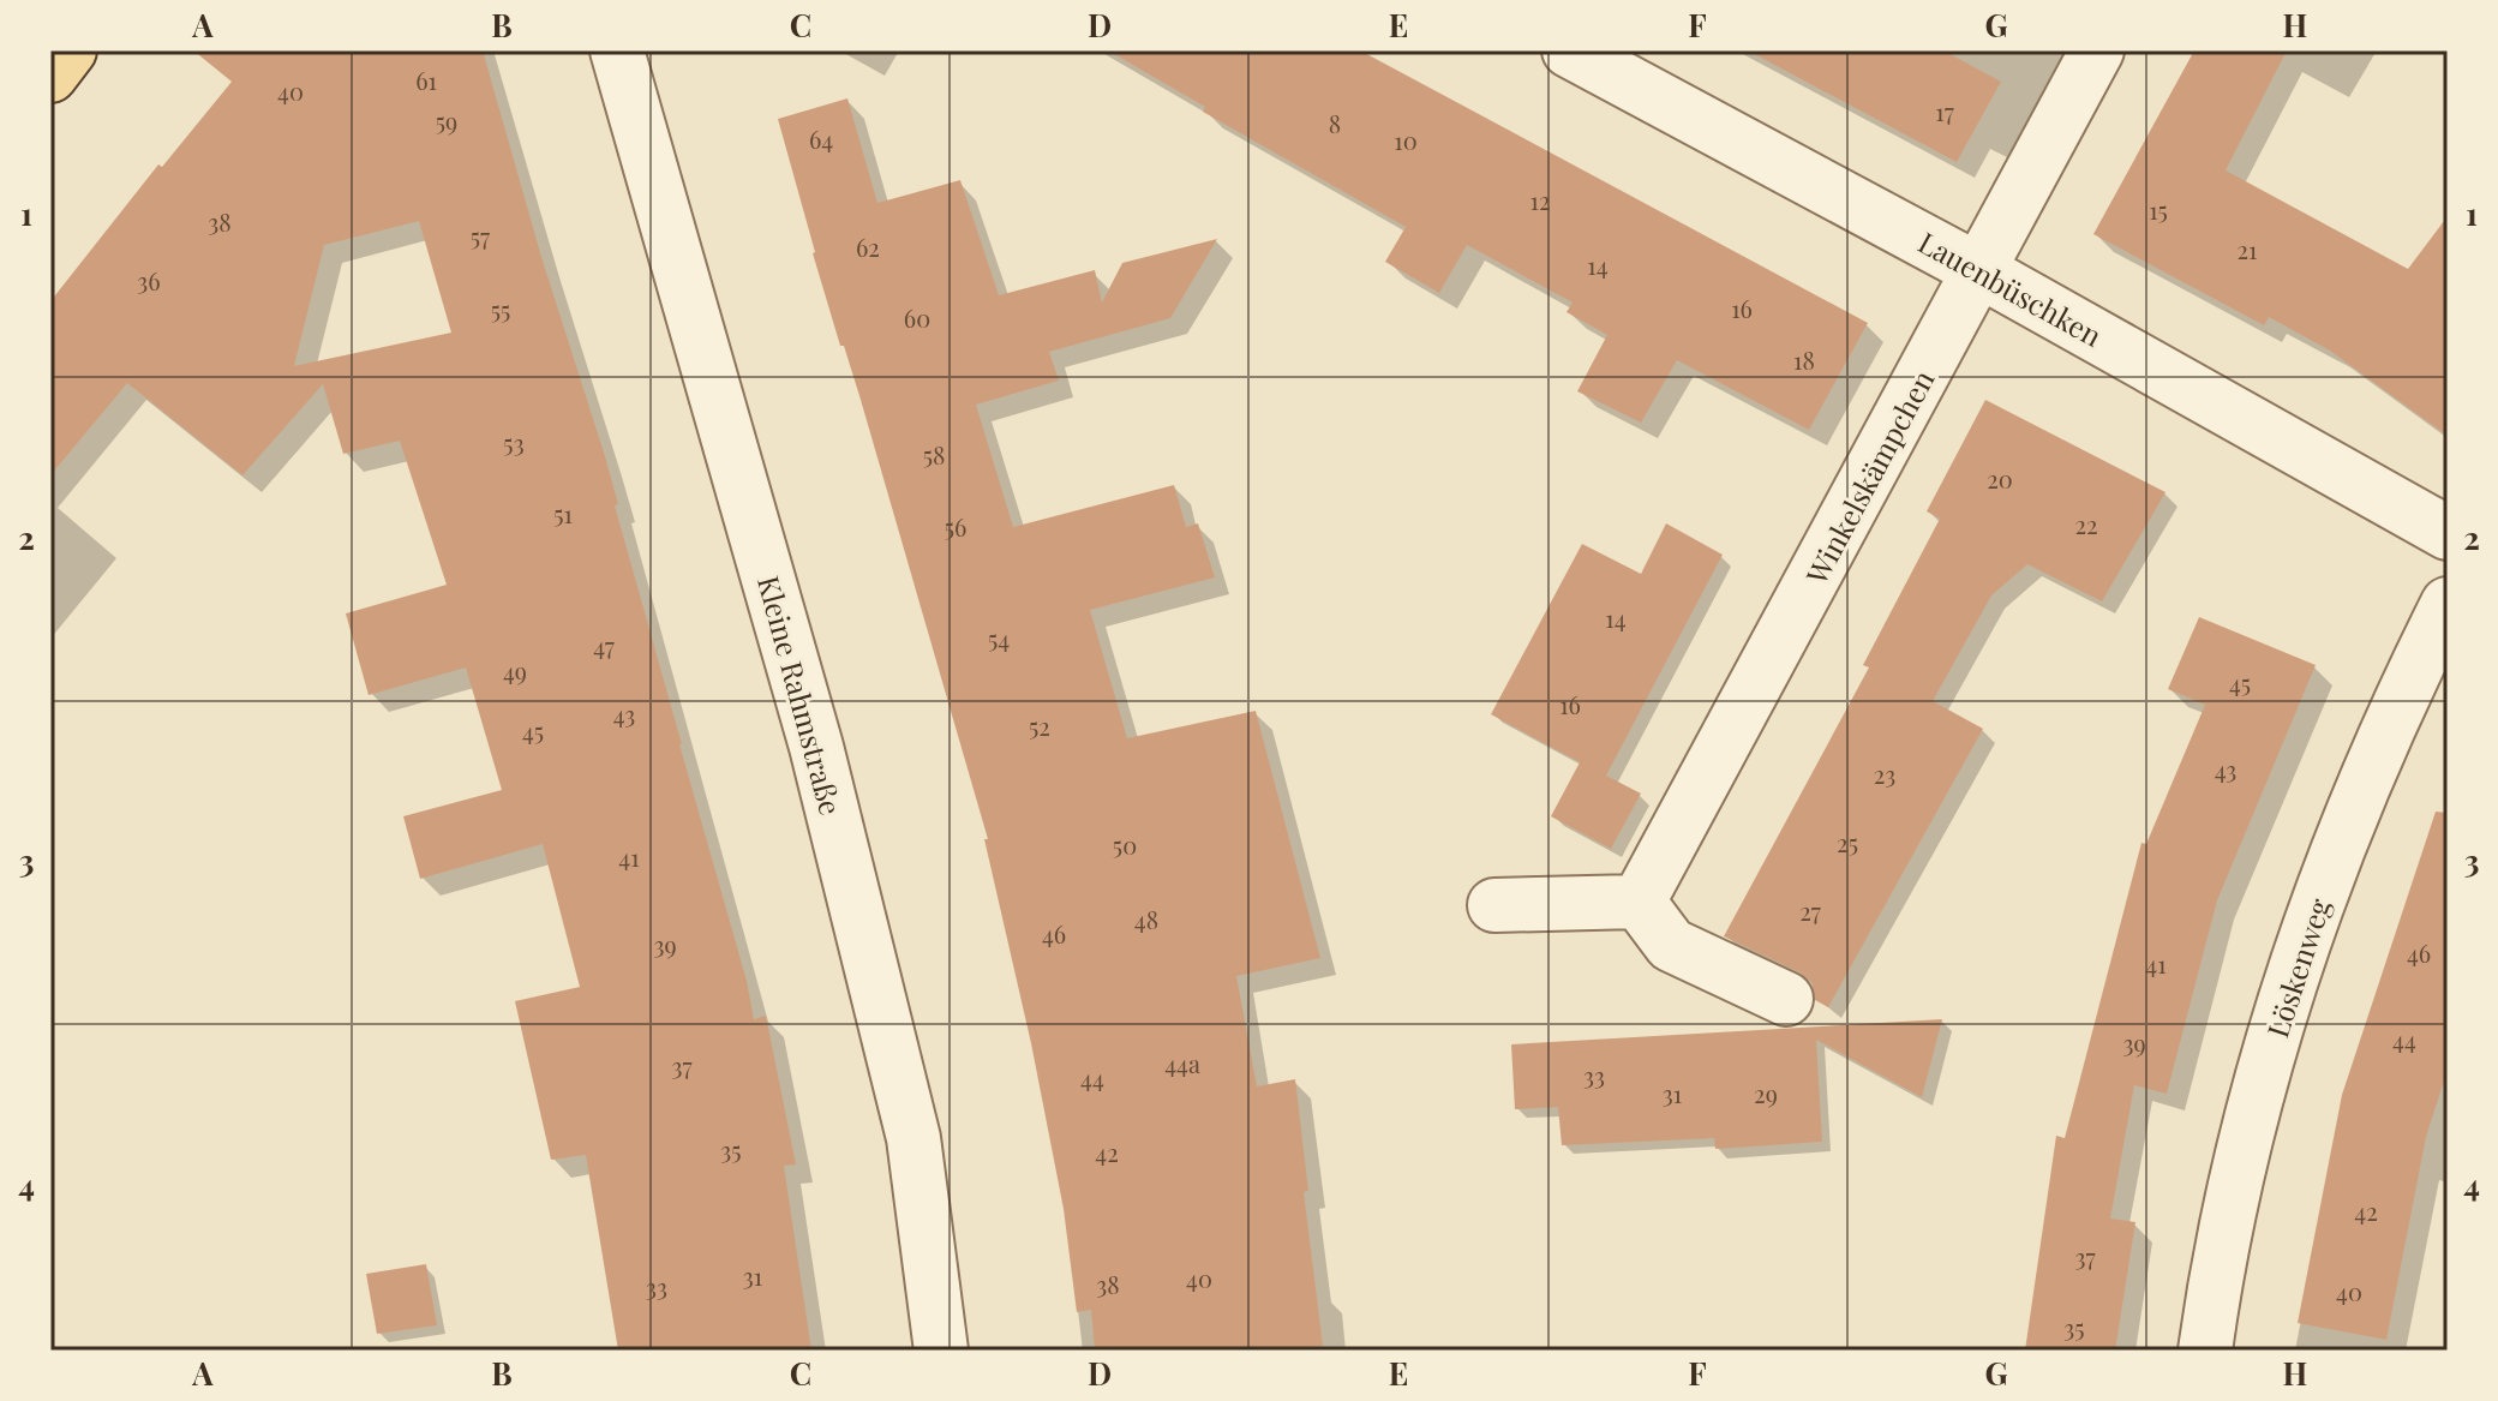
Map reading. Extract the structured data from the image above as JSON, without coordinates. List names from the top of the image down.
{
  "streets": {
    "street": [
      "Lauenbüschken",
      "Winkelskämpchen",
      "Kleine Rahmstraße",
      "Löskenweg"
    ]
  },
  "crossings": [
    ["Lauenbüschken", "Winkelskämpchen"]
  ],
  "house_numbers": [
    "61",
    "40",
    "17",
    "59",
    "8",
    "64",
    "10",
    "12",
    "15",
    "38",
    "57",
    "62",
    "21",
    "14",
    "36",
    "16",
    "55",
    "60",
    "18",
    "53",
    "58",
    "20",
    "51",
    "22",
    "56",
    "14",
    "54",
    "47",
    "49",
    "45",
    "16",
    "43",
    "52",
    "45",
    "43",
    "23",
    "25",
    "50",
    "41",
    "27",
    "48",
    "46",
    "39",
    "46",
    "41",
    "44",
    "39",
    "44a",
    "37",
    "33",
    "44",
    "31",
    "29",
    "35",
    "42",
    "42",
    "37",
    "31",
    "40",
    "38",
    "33",
    "40",
    "35"
  ],
  "grid": {
    "columns": [
      "A",
      "B",
      "C",
      "D",
      "E",
      "F",
      "G",
      "H"
    ],
    "rows": [
      "1",
      "2",
      "3",
      "4"
    ]
  }
}
